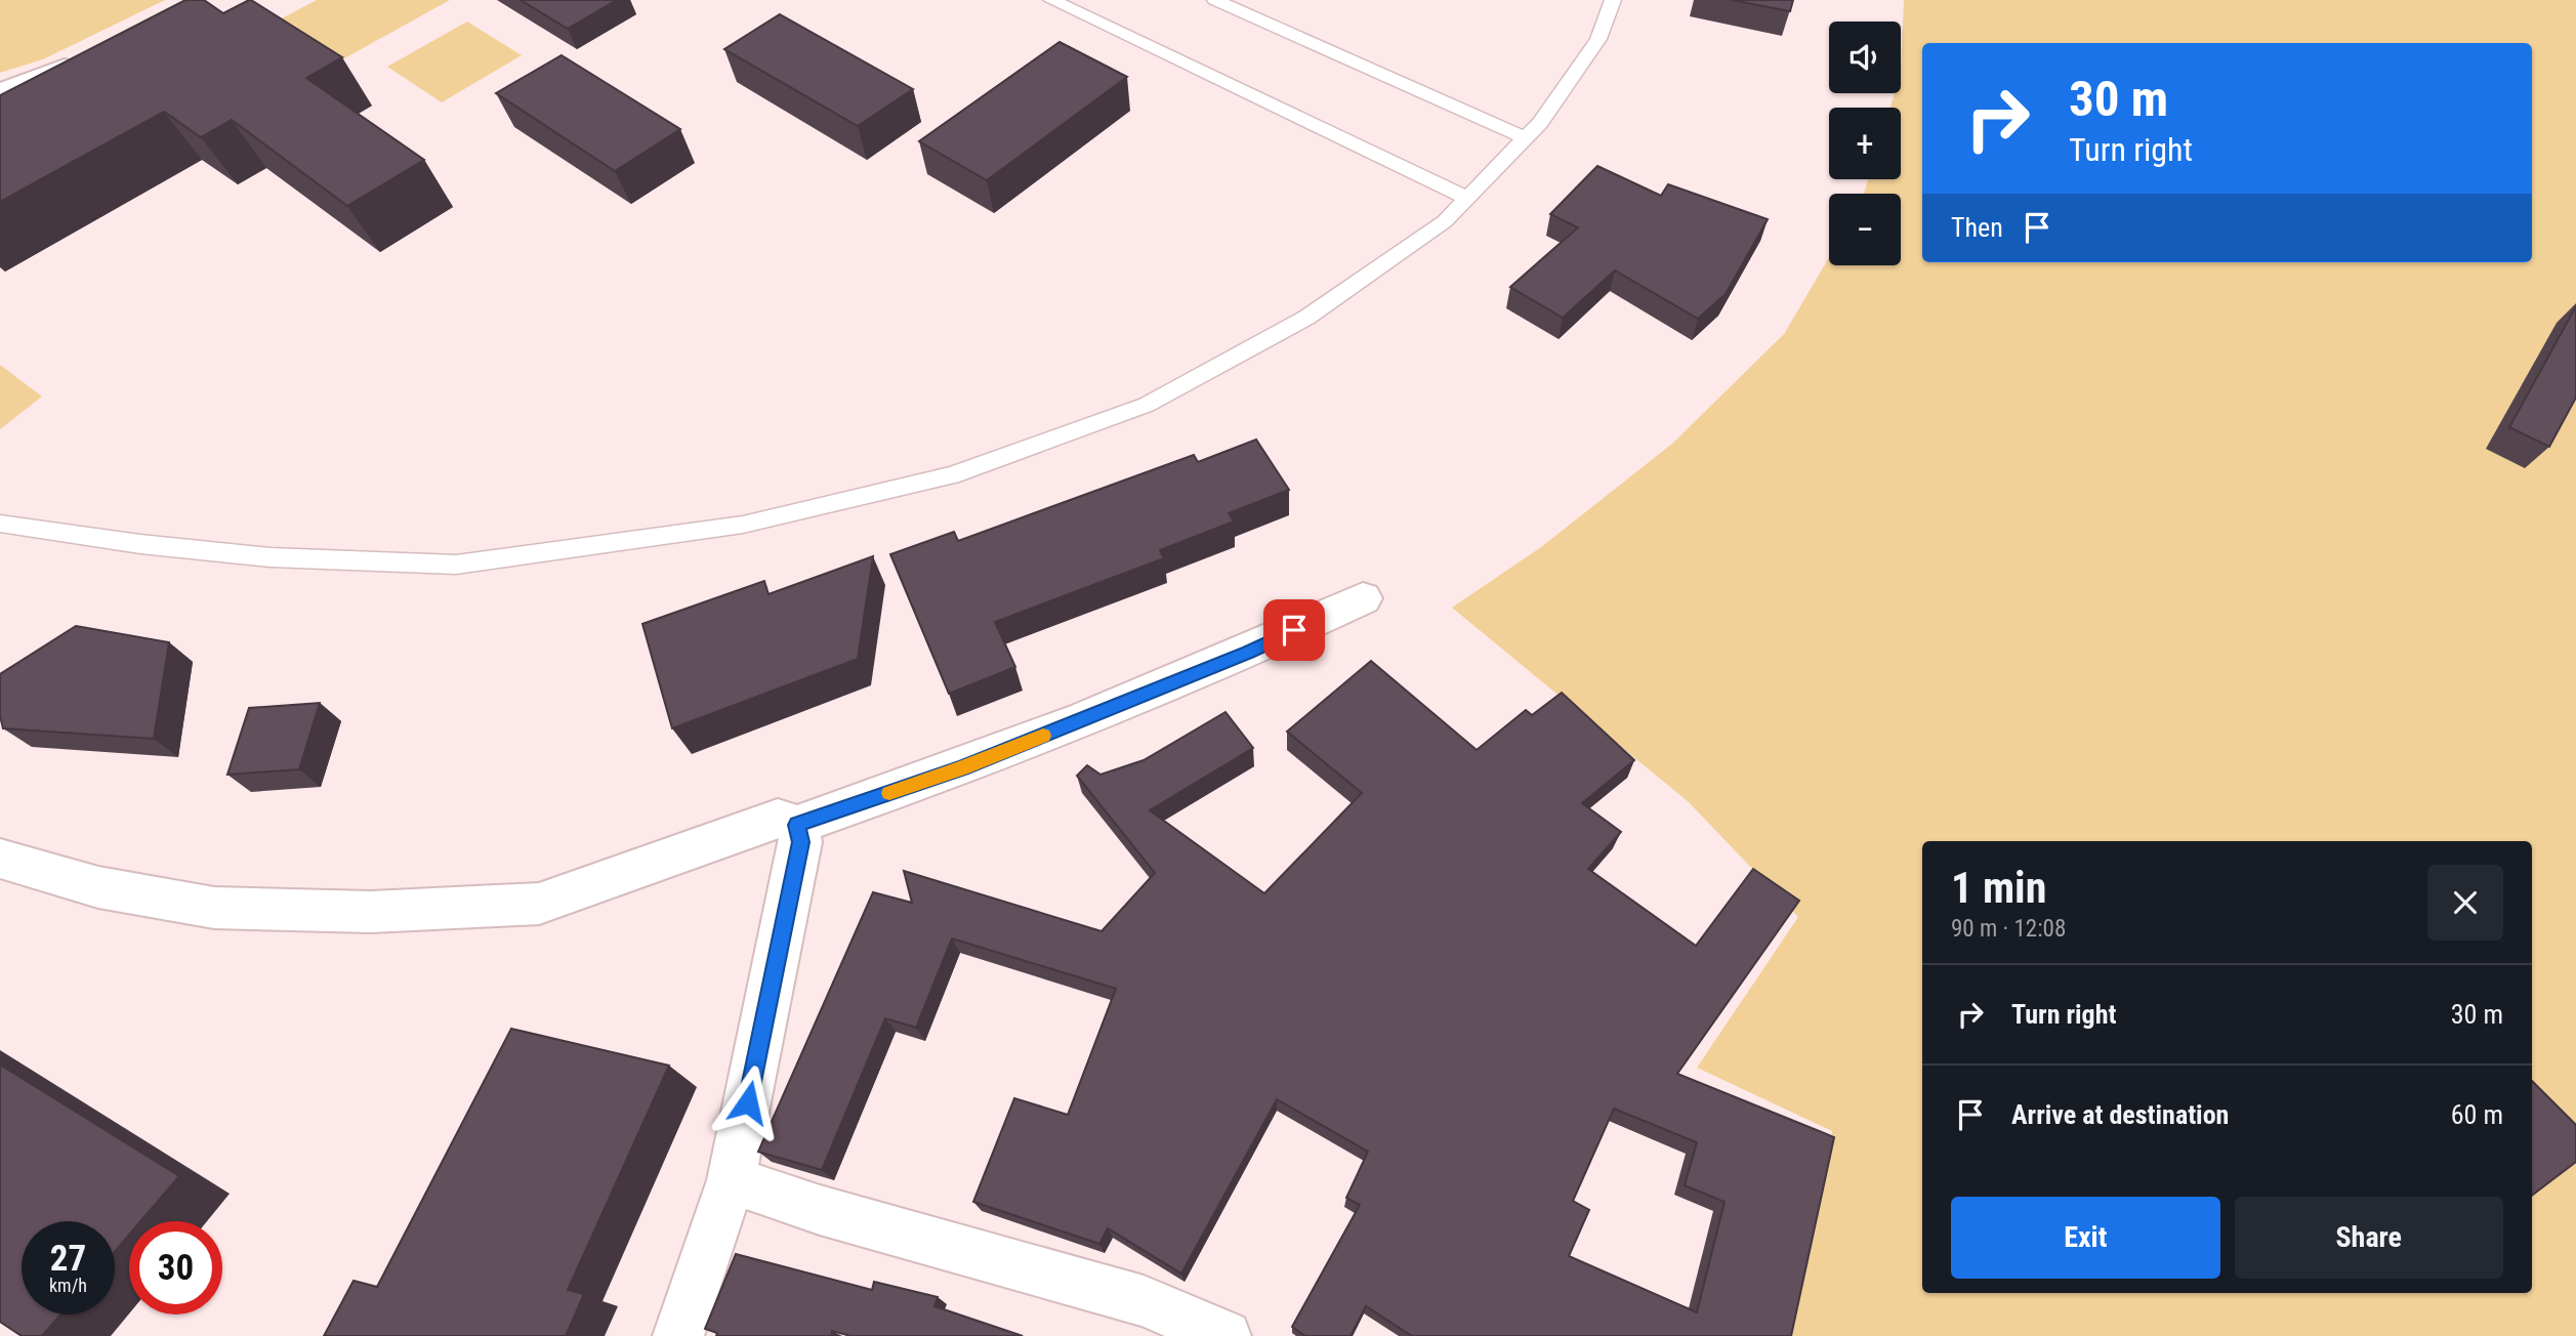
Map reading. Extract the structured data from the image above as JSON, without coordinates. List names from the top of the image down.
{
  "page": {
    "map_buttons": ["+", "−"],
    "turn": ["30 m", "Turn right"],
    "then": "Then",
    "heading": ["1 min", "90 m · 12:08"],
    "list": [
      {
        "name": "Turn right",
        "value": "30 m"
      },
      {
        "name": "Arrive at destination",
        "value": "60 m"
      }
    ],
    "buttons": ["Exit", "Share"],
    "speed": "27 km/h",
    "limit": "30"
  }
}
